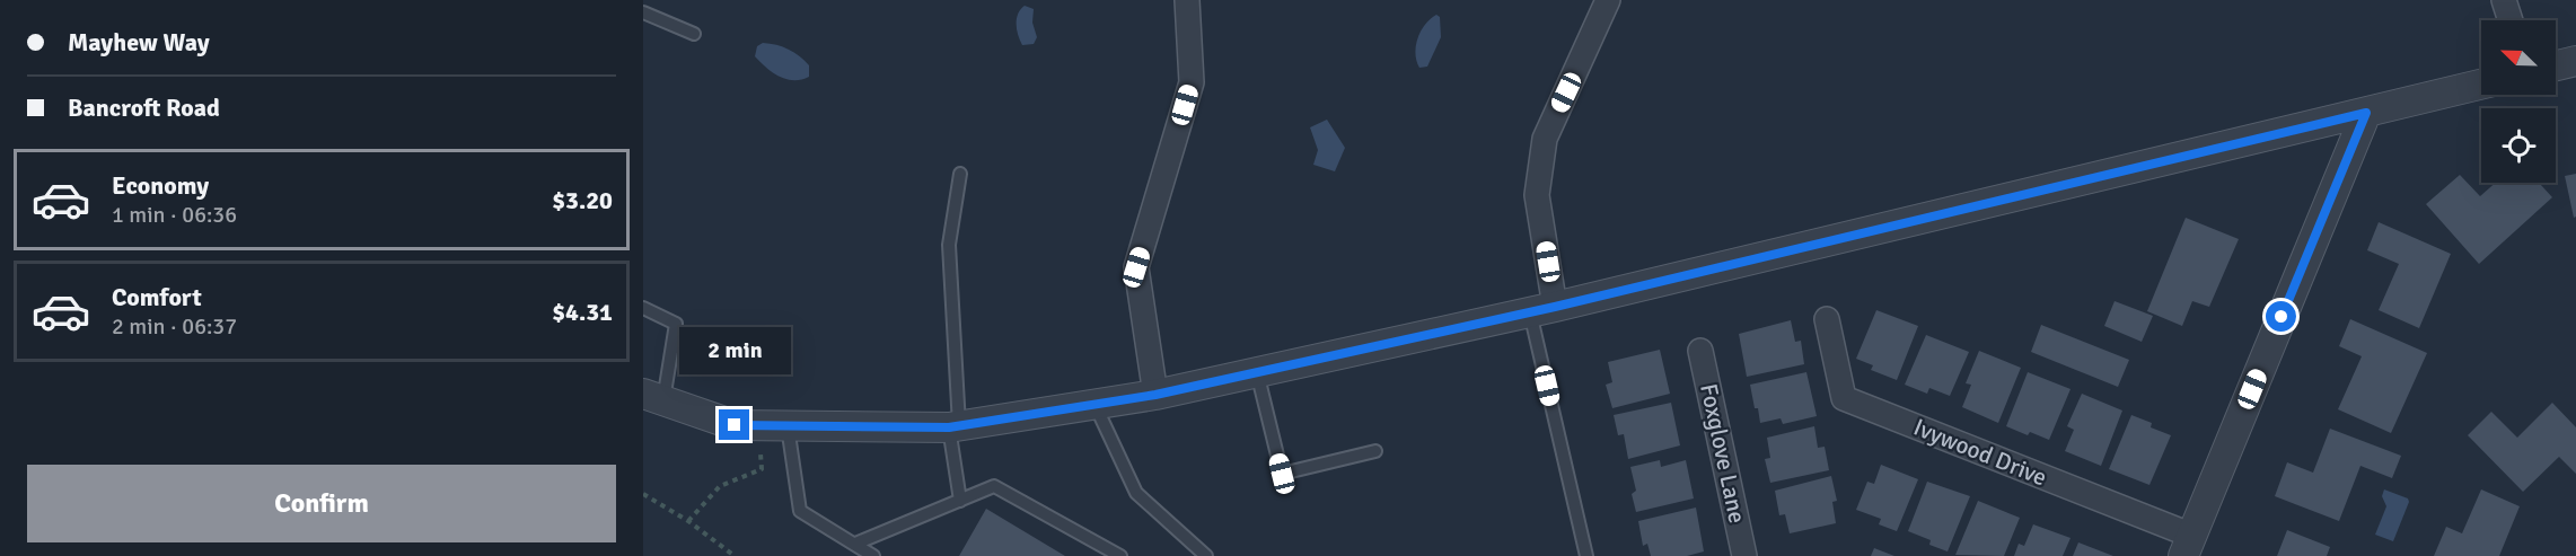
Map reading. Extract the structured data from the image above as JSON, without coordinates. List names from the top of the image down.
{
  "streets": {
    "street": ["Ivywood Drive", "Foxglove Lane"]
  },
  "north": "top left",
  "page": {
    "banner": ["Mayhew Way", "Bancroft Road"],
    "list": [
      {
        "name": "Economy",
        "note": "1 min · 06:36",
        "value": "$3.20"
      },
      {
        "name": "Comfort",
        "note": "2 min · 06:37",
        "value": "$4.31"
      }
    ],
    "bubble": "2 min",
    "buttons": "Confirm"
  }
}
